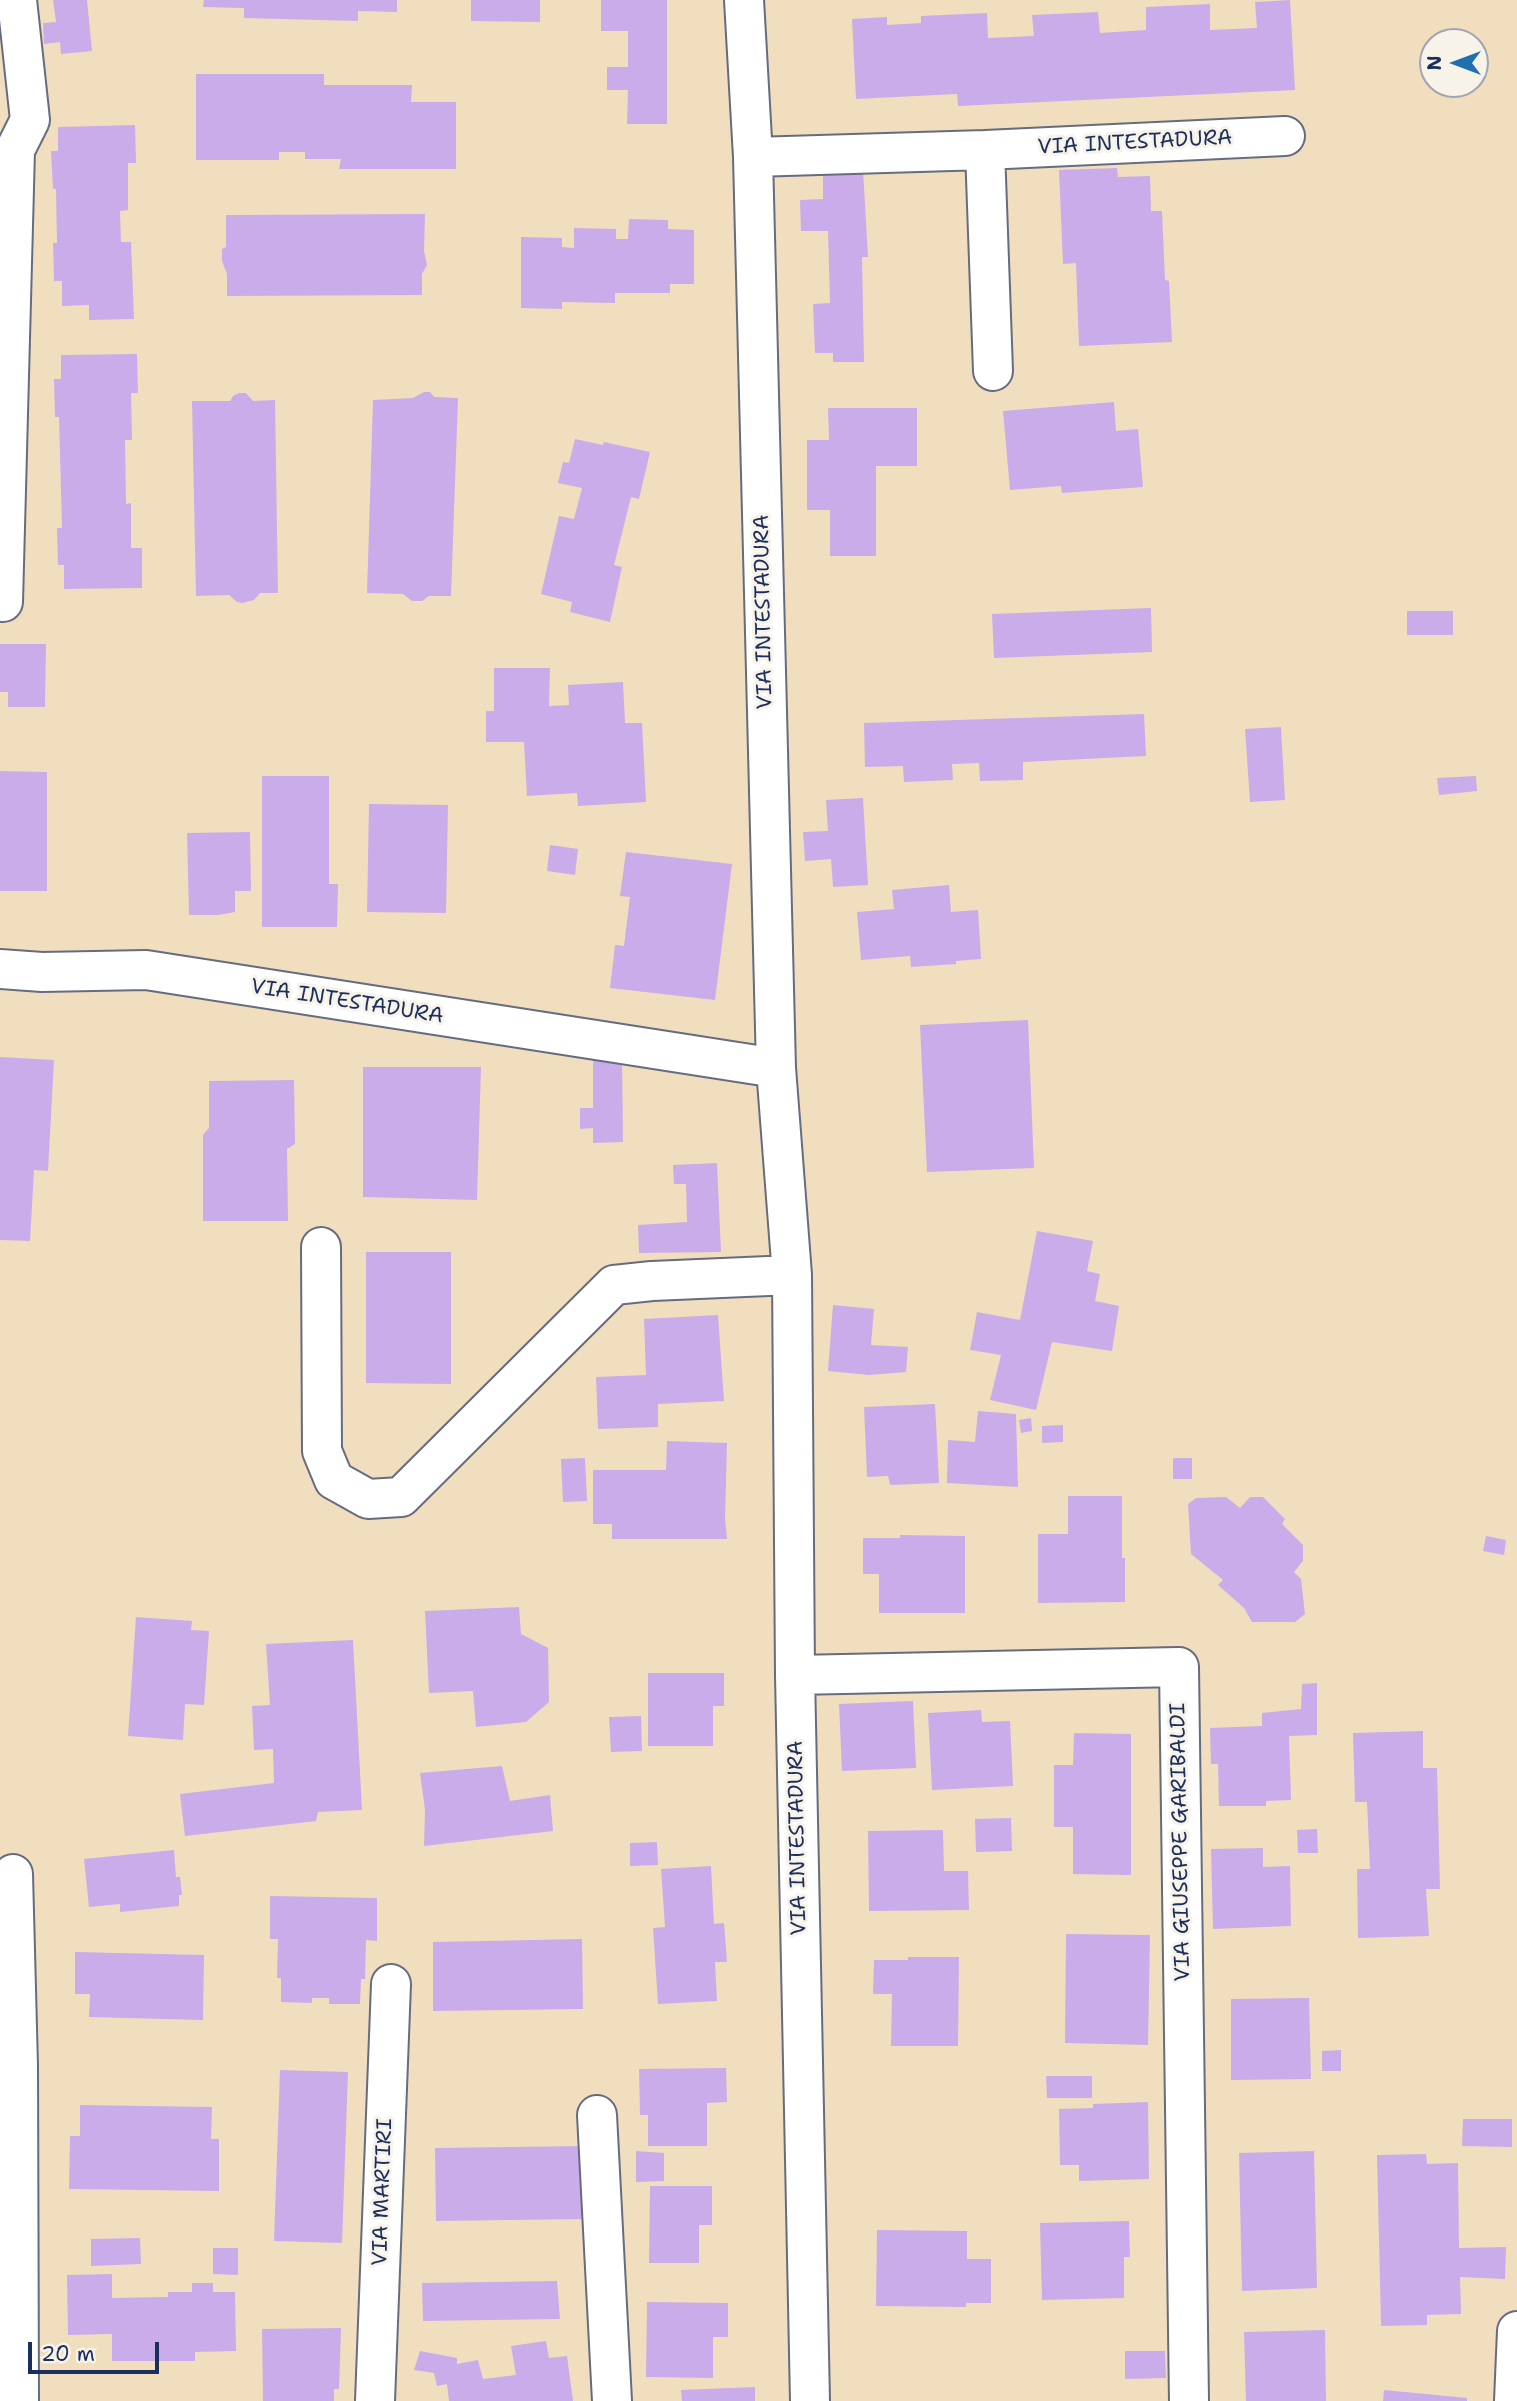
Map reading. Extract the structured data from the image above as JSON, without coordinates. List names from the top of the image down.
{
  "streets": {
    "street": ["VIA INTESTADURA", "VIA GIUSEPPE GARIBALDI", "VIA MARTIRI"]
  },
  "crossings": [
    ["VIA INTESTADURA", "VIA GIUSEPPE GARIBALDI"]
  ],
  "scale_bar": "20 m",
  "north": "left"
}
